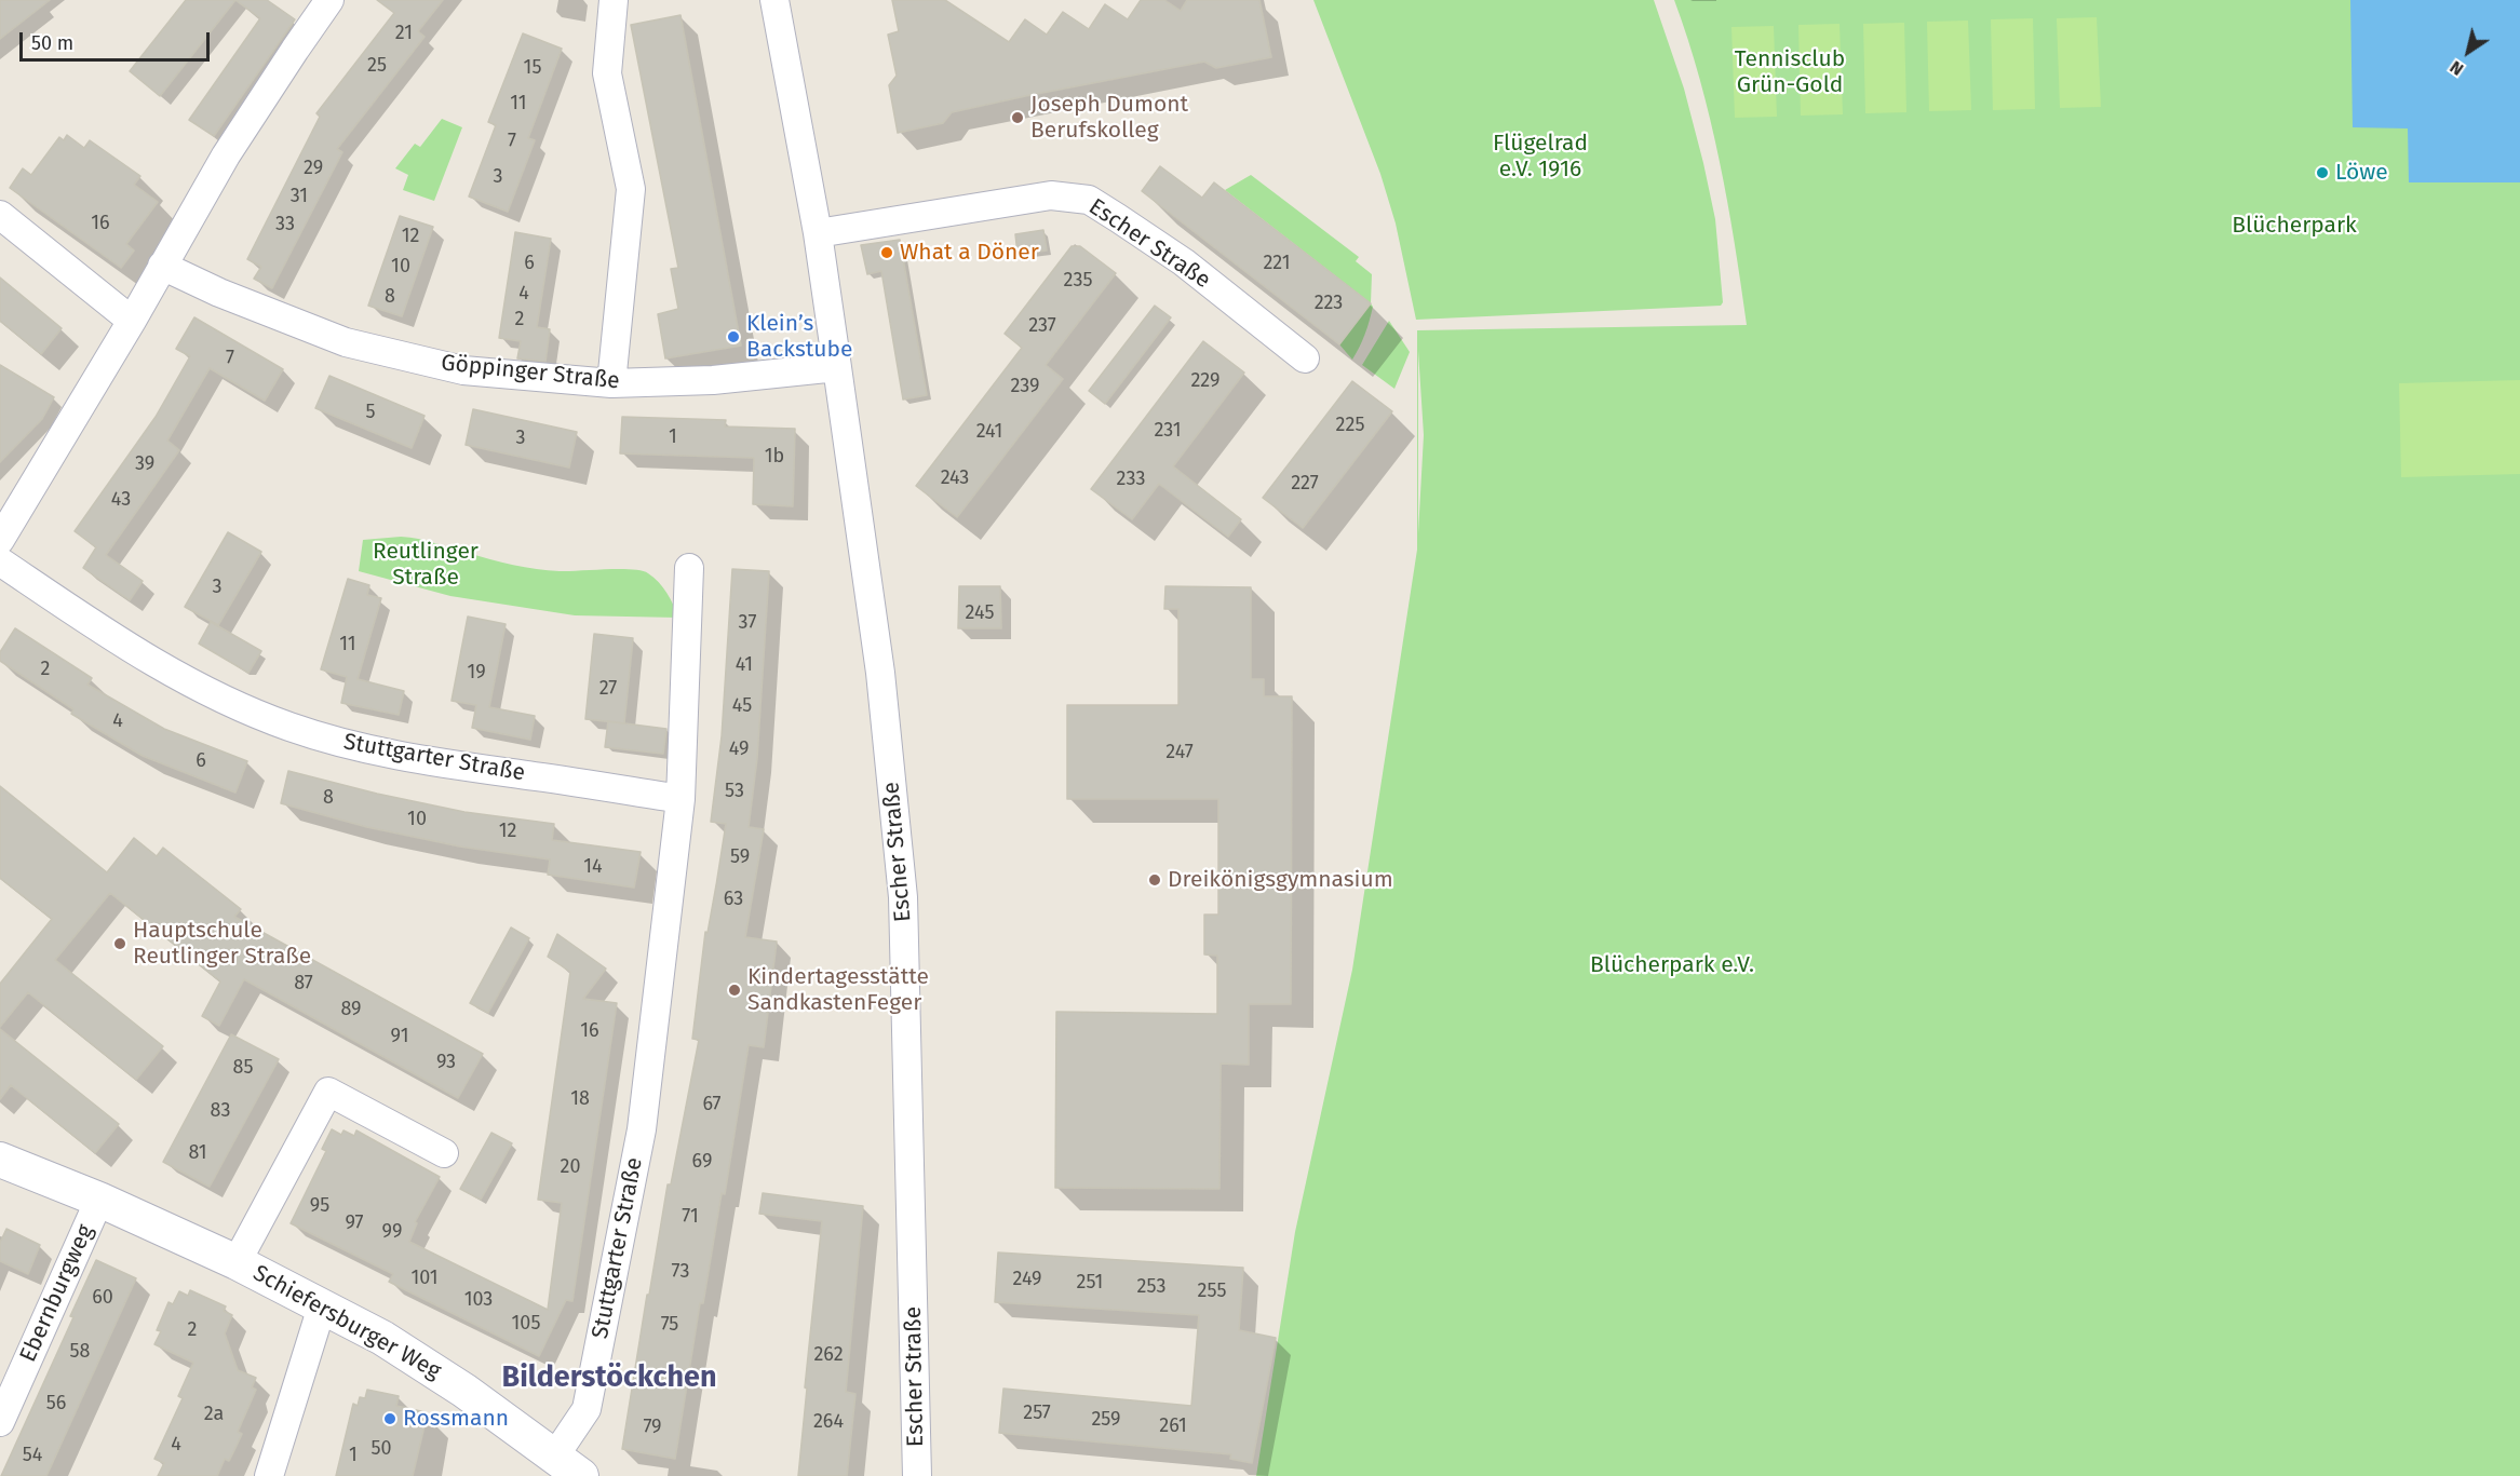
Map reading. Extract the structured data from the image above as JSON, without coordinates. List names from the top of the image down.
{
  "streets": {
    "street": [
      "Escher Straße",
      "Göppinger Straße",
      "Stuttgarter Straße",
      "Ebernburgweg",
      "Schiefersburger Weg"
    ]
  },
  "crossings": [
    ["Escher Straße", "Göppinger Straße"],
    ["Stuttgarter Straße", "Schiefersburger Weg"],
    ["Ebernburgweg", "Schiefersburger Weg"]
  ],
  "districts": ["Bilderstöckchen"],
  "parks": [
    "Tennisclub Grün-Gold",
    "Flügelrad e.V. 1916",
    "Blücherpark",
    "Reutlinger Straße",
    "Blücherpark e.V."
  ],
  "places": [
    "Joseph Dumont Berufskolleg",
    "Löwe",
    "What a Döner",
    "Klein’s Backstube",
    "Dreikönigsgymnasium",
    "Hauptschule Reutlinger Straße",
    "Kindertagesstätte SandkastenFeger",
    "Rossmann"
  ],
  "house_numbers": [
    "21",
    "25",
    "15",
    "11",
    "7",
    "29",
    "3",
    "31",
    "16",
    "33",
    "12",
    "6",
    "221",
    "10",
    "235",
    "4",
    "8",
    "223",
    "2",
    "237",
    "7",
    "229",
    "239",
    "5",
    "225",
    "231",
    "241",
    "1",
    "3",
    "1b",
    "39",
    "243",
    "233",
    "227",
    "43",
    "3",
    "245",
    "37",
    "11",
    "41",
    "2",
    "19",
    "27",
    "45",
    "4",
    "49",
    "247",
    "6",
    "53",
    "8",
    "10",
    "12",
    "59",
    "14",
    "63",
    "87",
    "89",
    "16",
    "91",
    "93",
    "85",
    "18",
    "67",
    "83",
    "81",
    "69",
    "20",
    "95",
    "71",
    "97",
    "99",
    "73",
    "101",
    "249",
    "251",
    "253",
    "255",
    "60",
    "103",
    "105",
    "75",
    "2",
    "58",
    "262",
    "56",
    "257",
    "2a",
    "259",
    "264",
    "261",
    "79",
    "4",
    "50",
    "54",
    "1"
  ],
  "scale_bar": "50 m",
  "north": "bottom left"
}
